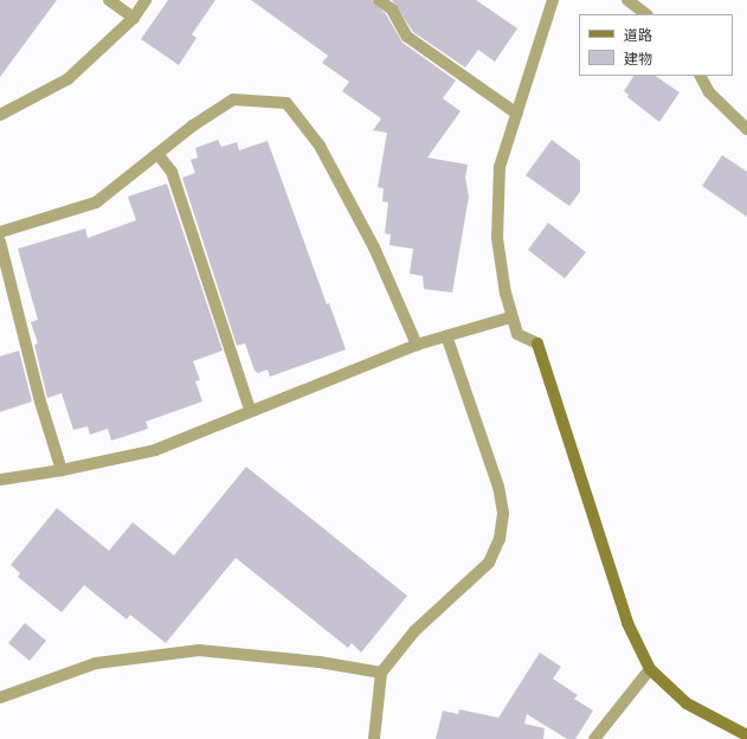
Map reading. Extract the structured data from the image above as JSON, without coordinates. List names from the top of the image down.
{
  "legend": ["道路", "建物"]
}
